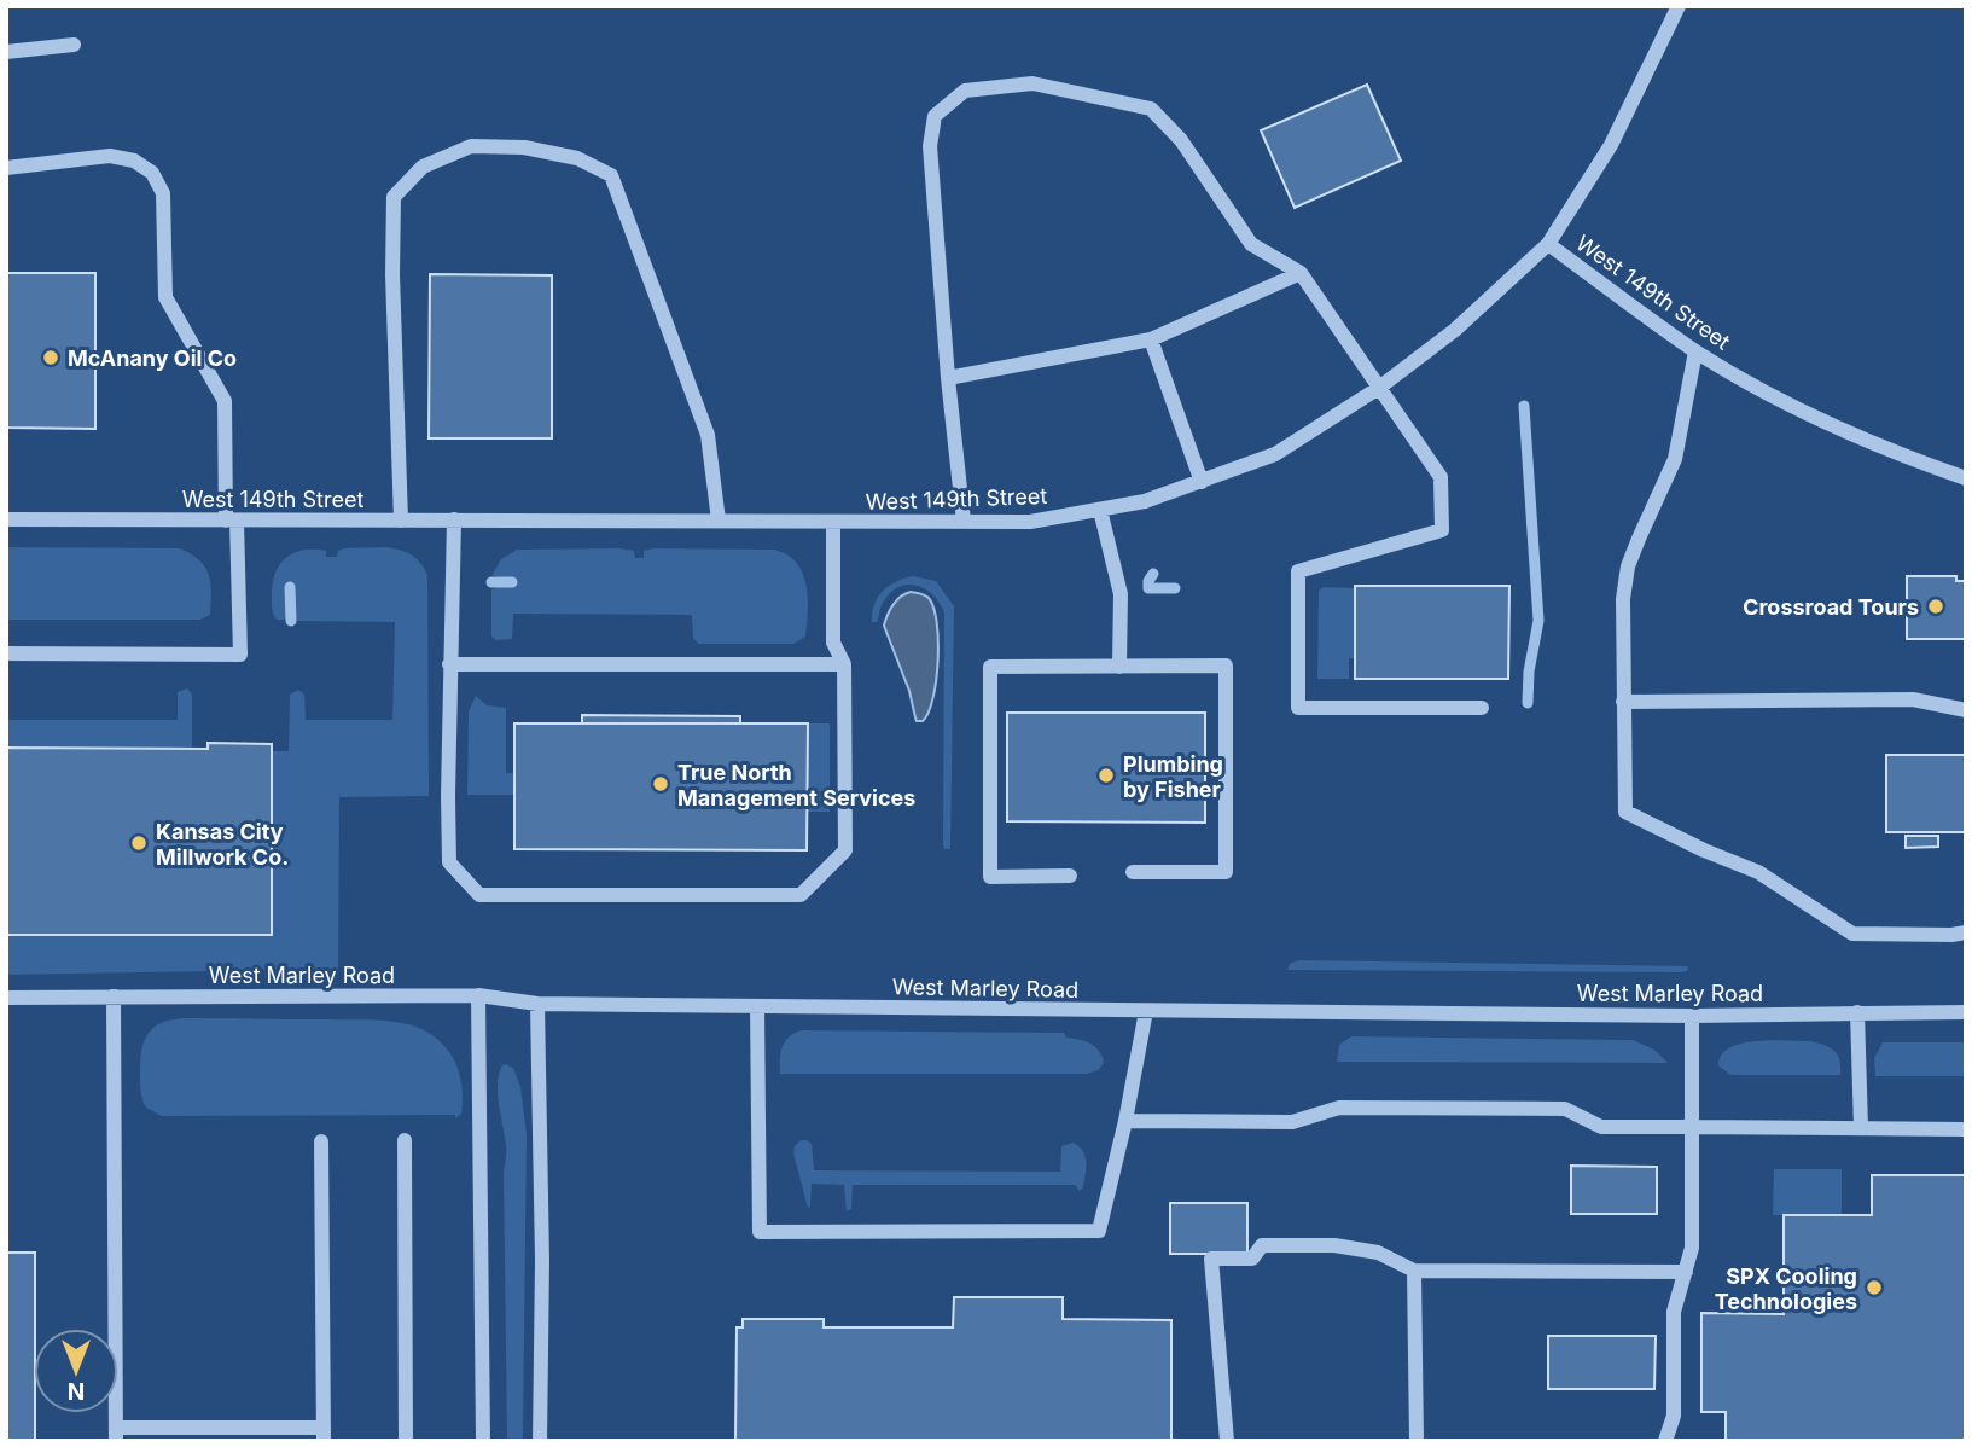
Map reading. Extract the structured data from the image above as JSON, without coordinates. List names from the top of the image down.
{
  "streets": {
    "street": ["West 149th Street", "West Marley Road"]
  },
  "places": [
    "McAnany Oil Co",
    "Crossroad Tours",
    "Plumbing by Fisher",
    "True North Management Services",
    "Kansas City Millwork Co.",
    "SPX Cooling Technologies"
  ],
  "north": "bottom"
}
